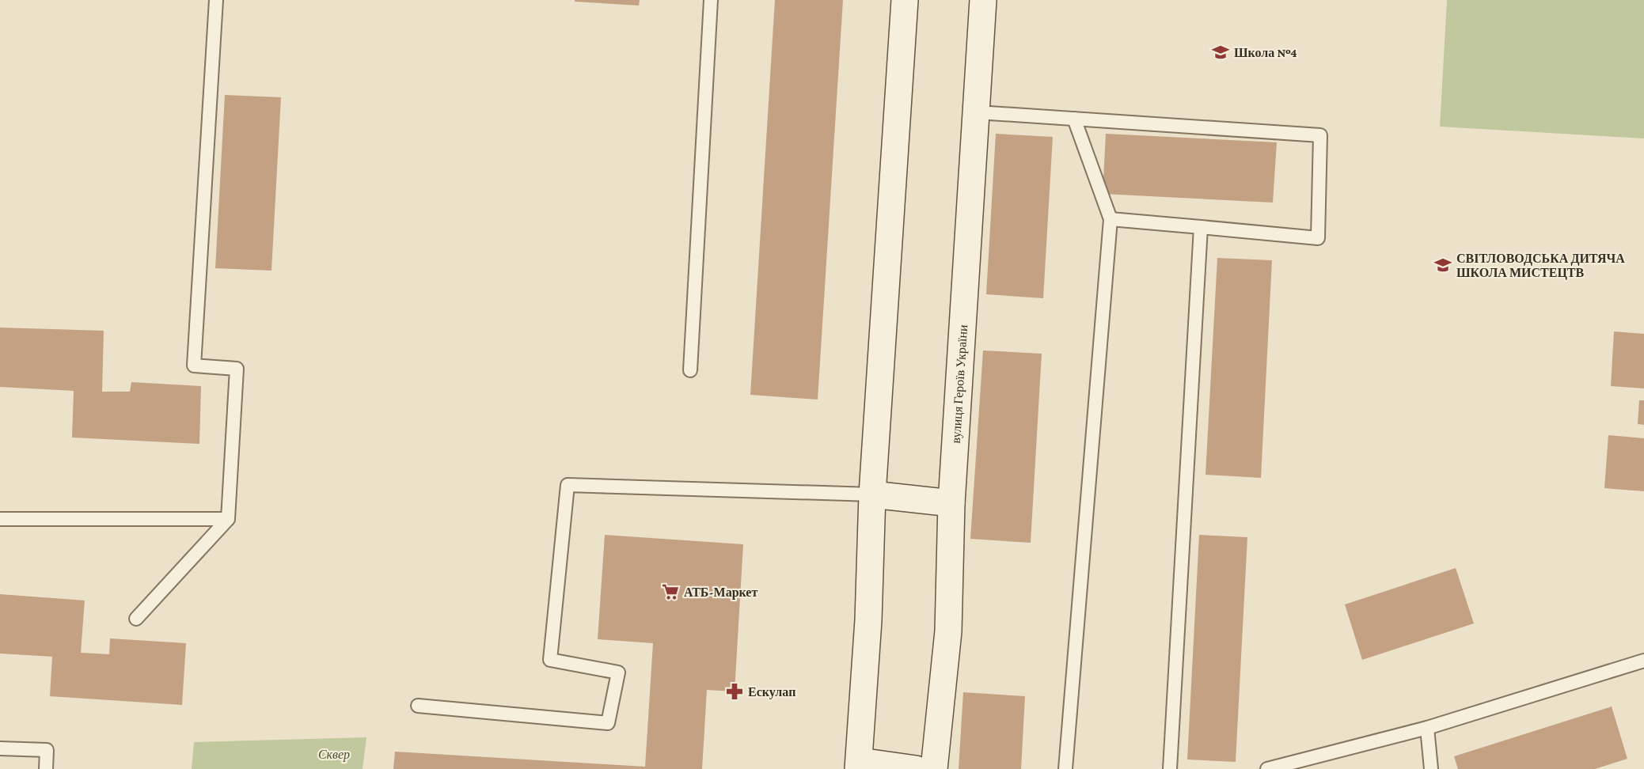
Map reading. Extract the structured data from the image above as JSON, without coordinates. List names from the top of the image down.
{
  "streets": {
    "main road": ["вулиця Героїв України"]
  },
  "parks": ["Сквер"],
  "places": {
    "school or university": ["Школа №4", "СВІТЛОВОДСЬКА ДИТЯЧА ШКОЛА МИСТЕЦТВ"],
    "supermarket": ["АТБ-Маркет"],
    "pharmacy": ["Ескулап"]
  }
}
